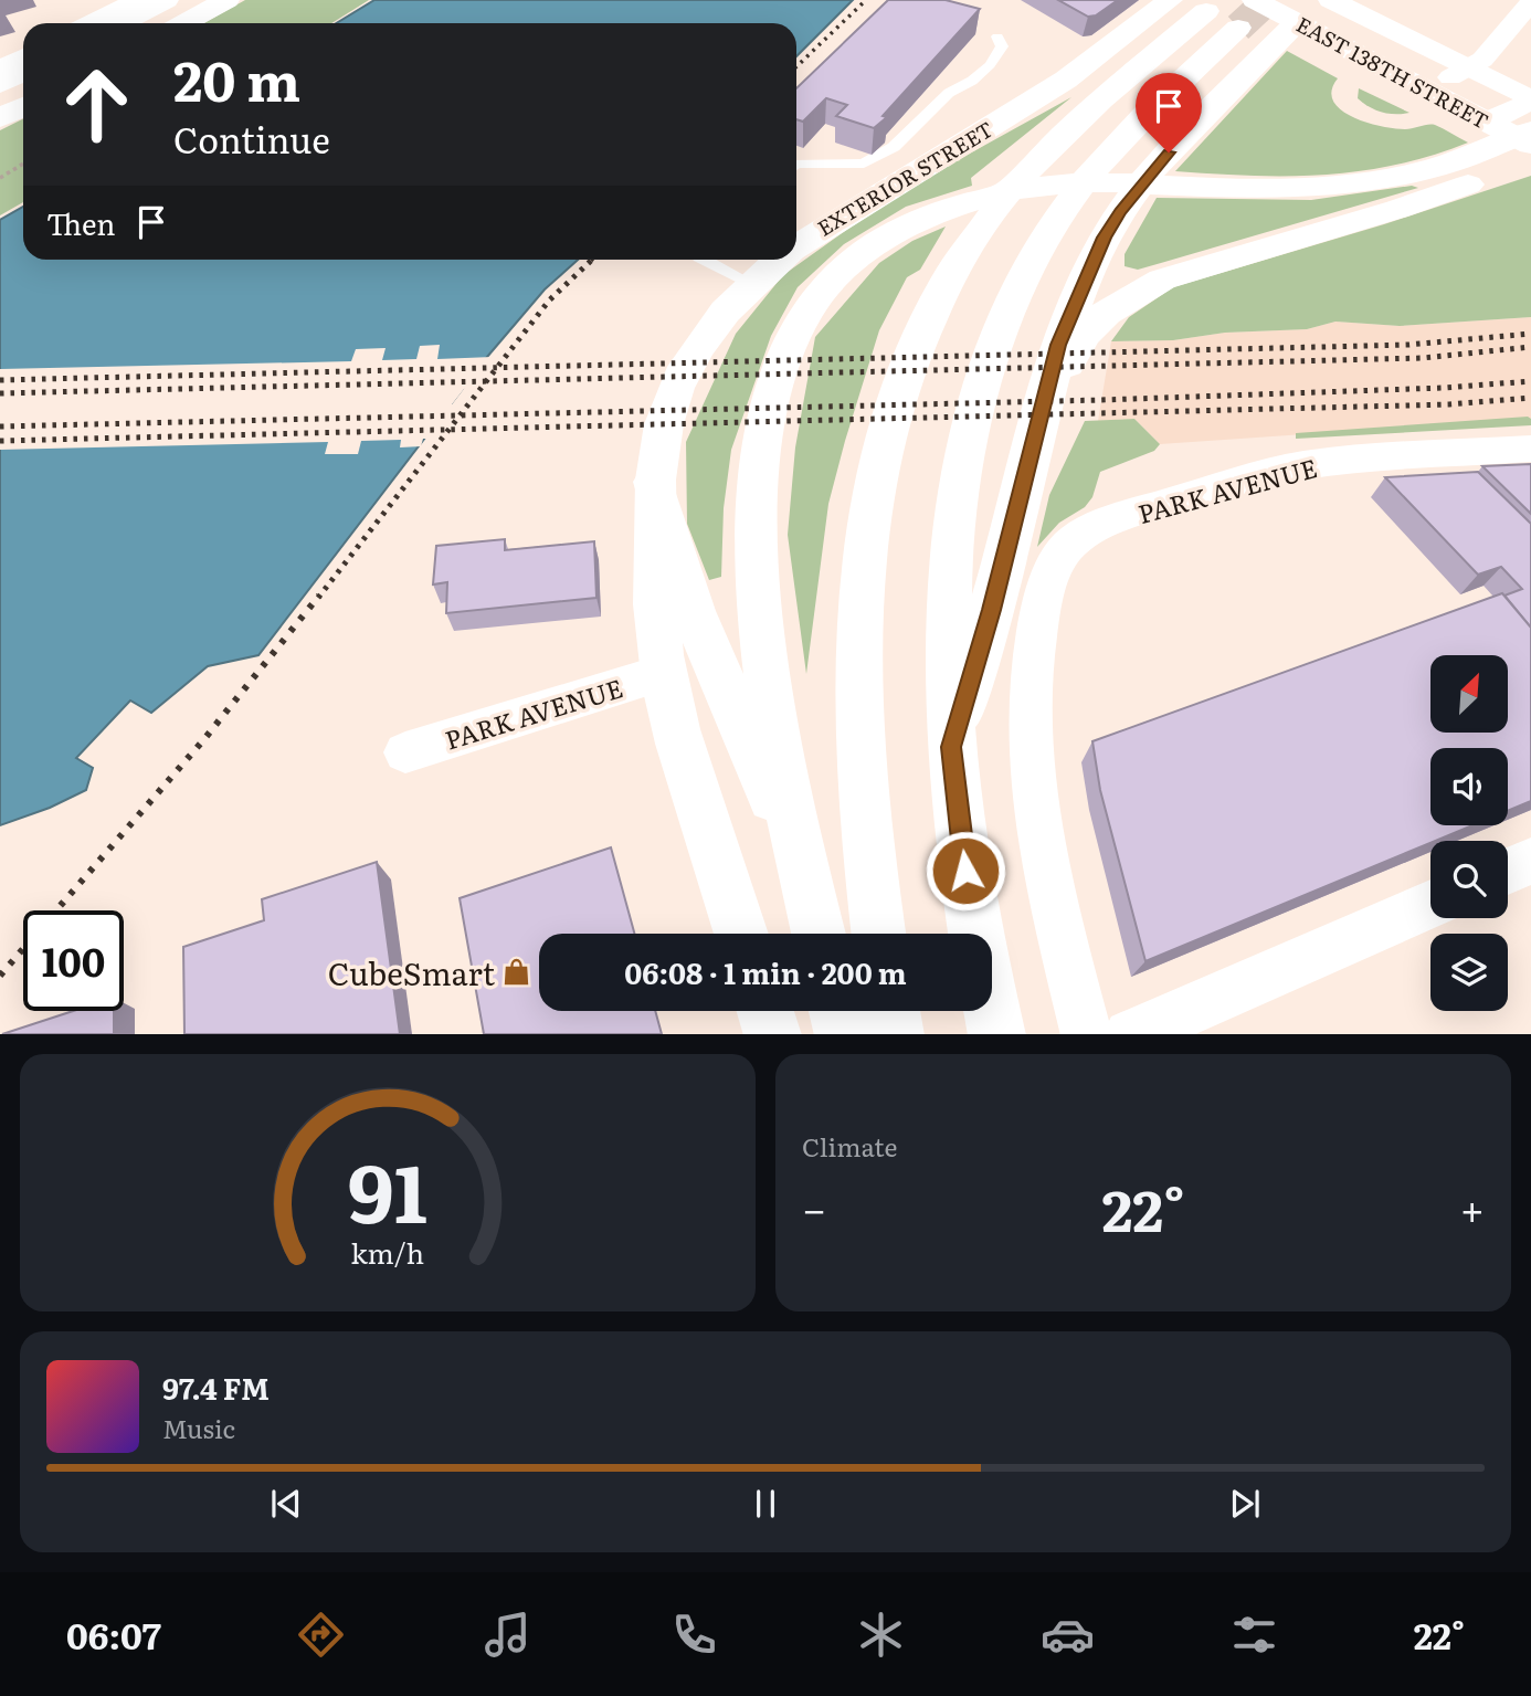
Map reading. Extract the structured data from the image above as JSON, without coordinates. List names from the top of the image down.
{
  "streets": {
    "main road": ["EAST 138TH STREET", "EXTERIOR STREET"],
    "street": ["PARK AVENUE"]
  },
  "crossings": [
    ["EXTERIOR STREET", "PARK AVENUE"]
  ],
  "places": {
    "shop": ["CubeSmart"]
  },
  "north": "top right",
  "page": {
    "turn": ["20 m", "Continue"],
    "then": "Then",
    "limit": "100",
    "trip": "06:08 · 1 min · 200 m",
    "tile": "Climate",
    "heat": ["−", "22°", "+"],
    "song": ["97.4 FM", "Music"],
    "tabs": ["06:07", "22°"],
    "gauge": ["91", "km/h"]
  }
}
